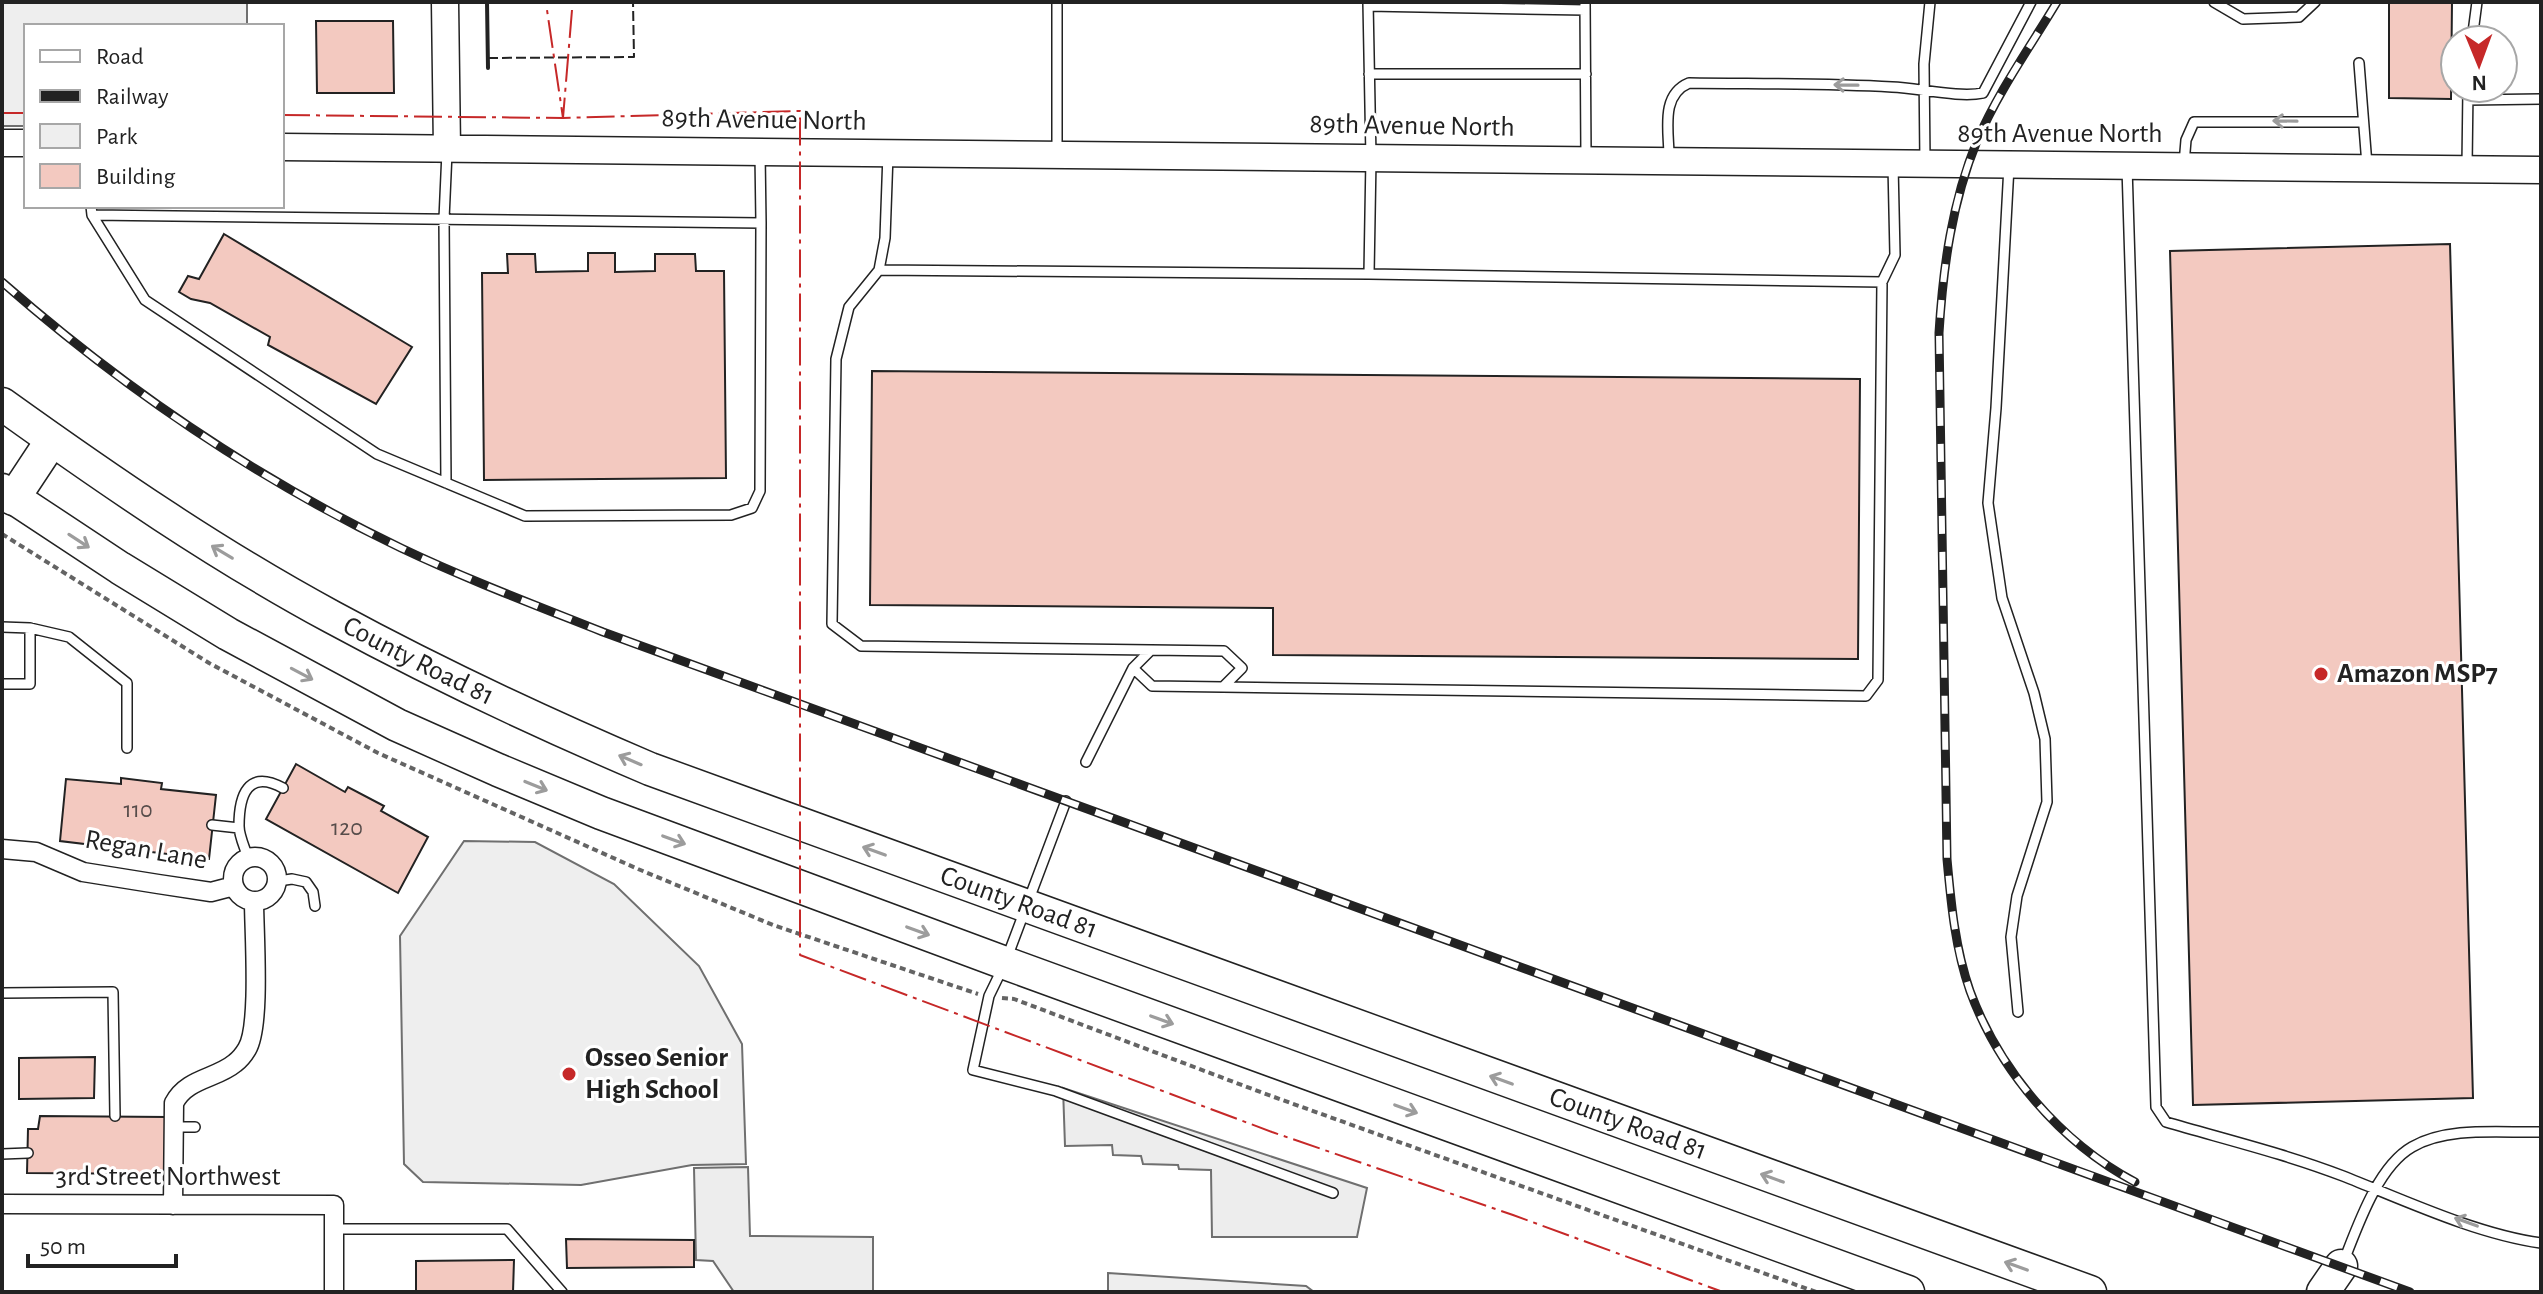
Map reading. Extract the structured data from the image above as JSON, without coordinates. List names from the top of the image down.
{
  "streets": {
    "highway": ["County Road 81"],
    "street": ["89th Avenue North", "Regan Lane", "3rd Street Northwest"]
  },
  "places": ["Amazon MSP7", "Osseo Senior High School"],
  "house_numbers": ["110", "120"],
  "legend": [
    "Road",
    "Railway",
    "Park",
    "Building"
  ],
  "scale_bar": "50 m",
  "north": "bottom"
}
